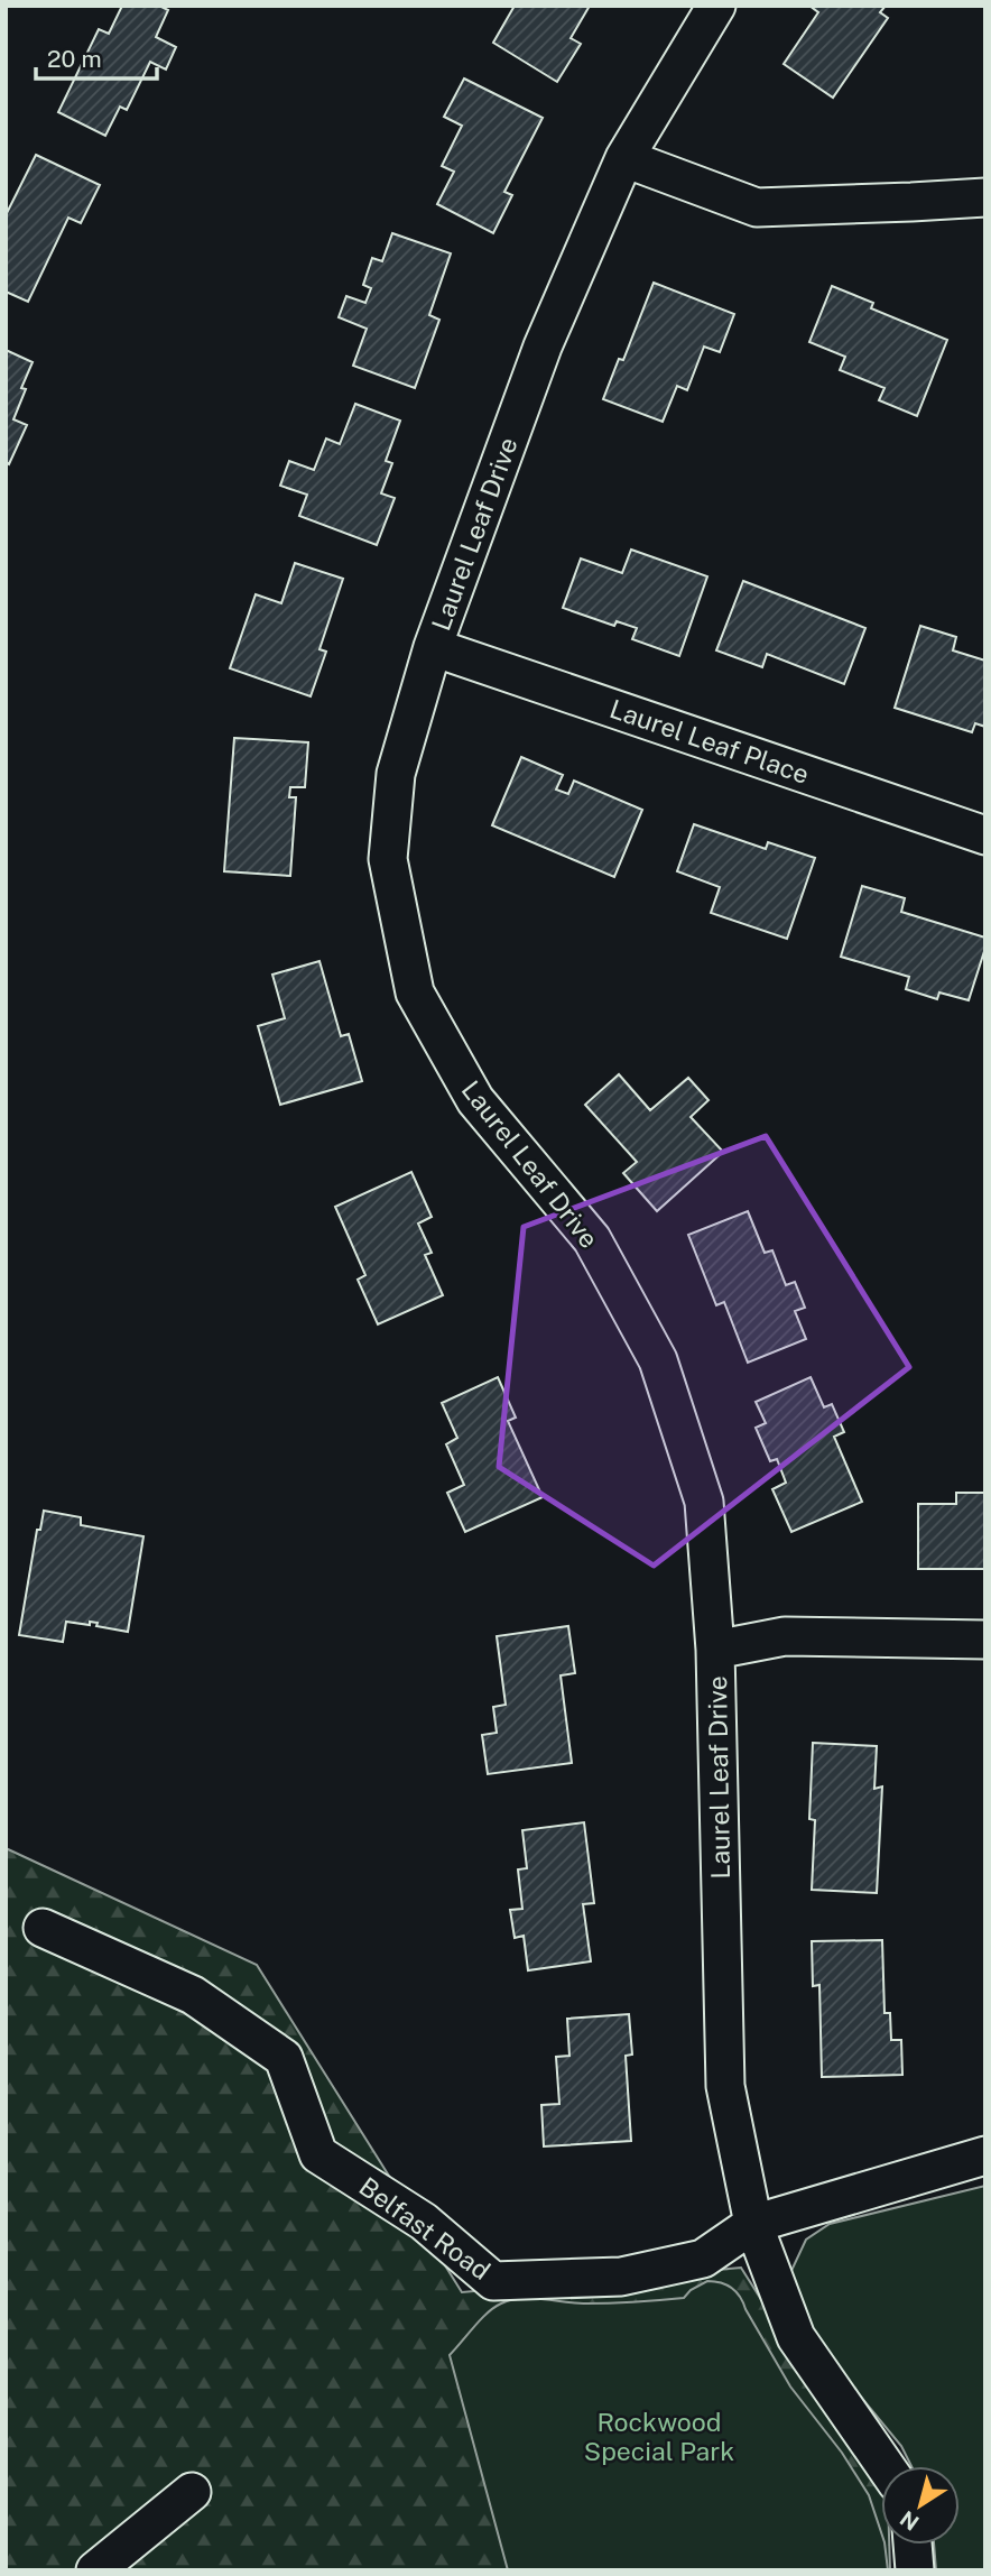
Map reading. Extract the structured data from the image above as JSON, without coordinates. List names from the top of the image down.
{
  "streets": {
    "street": ["Laurel Leaf Drive", "Laurel Leaf Place", "Belfast Road"]
  },
  "crossings": [
    ["Laurel Leaf Drive", "Laurel Leaf Place"],
    ["Laurel Leaf Drive", "Belfast Road"]
  ],
  "parks": ["Rockwood Special Park"],
  "scale_bar": "20 m",
  "north": "bottom left"
}
